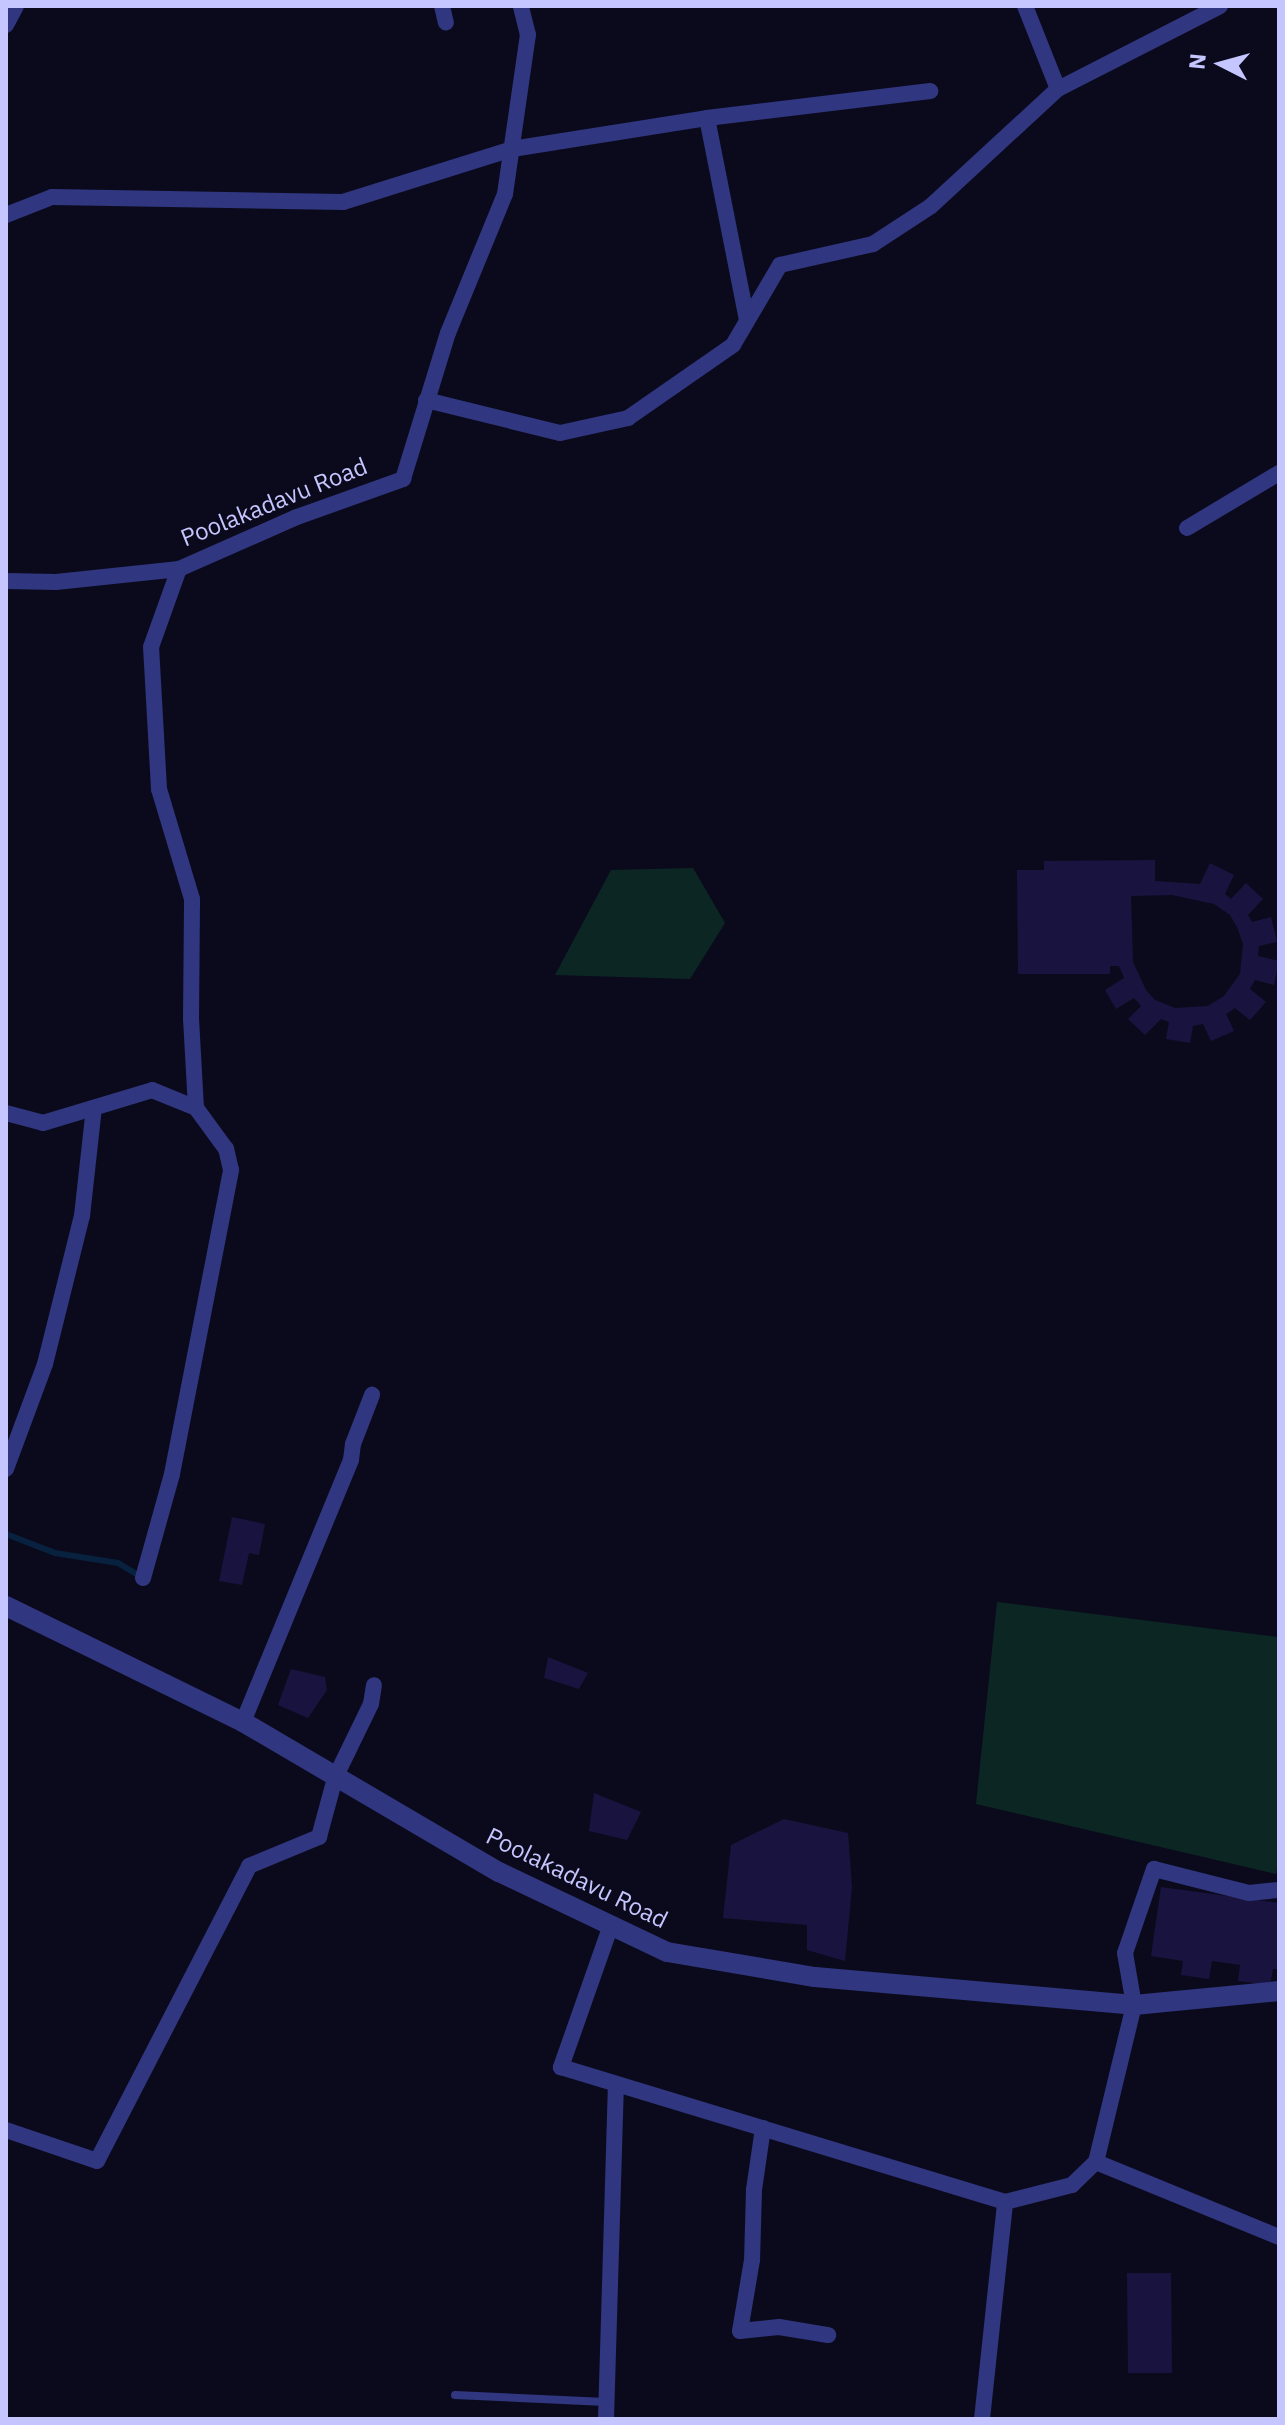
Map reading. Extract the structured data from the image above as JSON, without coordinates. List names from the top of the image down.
{
  "streets": {
    "street": ["Poolakadavu Road"]
  },
  "north": "left"
}
